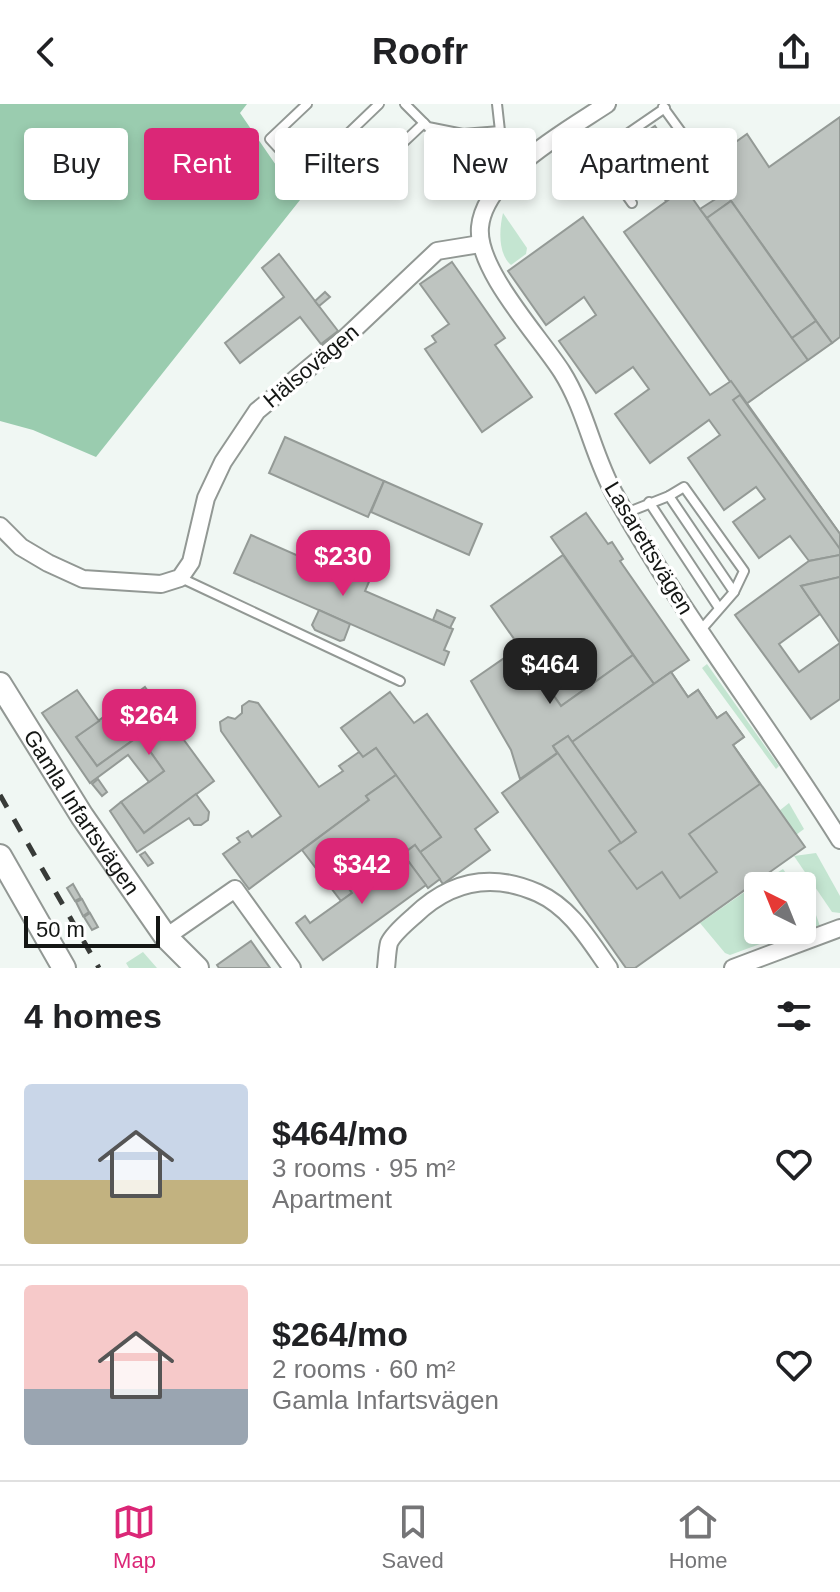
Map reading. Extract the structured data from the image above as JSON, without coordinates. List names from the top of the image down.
{
  "streets": {
    "street": ["Hälsovägen", "Lasarettsvägen", "Gamla Infartsvägen"]
  },
  "crossings": [
    ["Hälsovägen", "Lasarettsvägen"]
  ],
  "scale_bar": "50 m",
  "north": "top left",
  "page": {
    "header": "Roofr",
    "chip": [
      "Buy",
      "Rent",
      "Filters",
      "New",
      "Apartment"
    ],
    "price": [
      "$230",
      "$464",
      "$264",
      "$342"
    ],
    "scale": "50 m",
    "heading": "4 homes",
    "list": [
      {
        "name": "$464/mo",
        "note": "3 rooms · 95 m² · Apartment"
      },
      {
        "name": "$264/mo",
        "note": "2 rooms · 60 m² · Gamla Infartsvägen"
      }
    ],
    "tabs": ["Map", "Saved", "Home"]
  }
}
